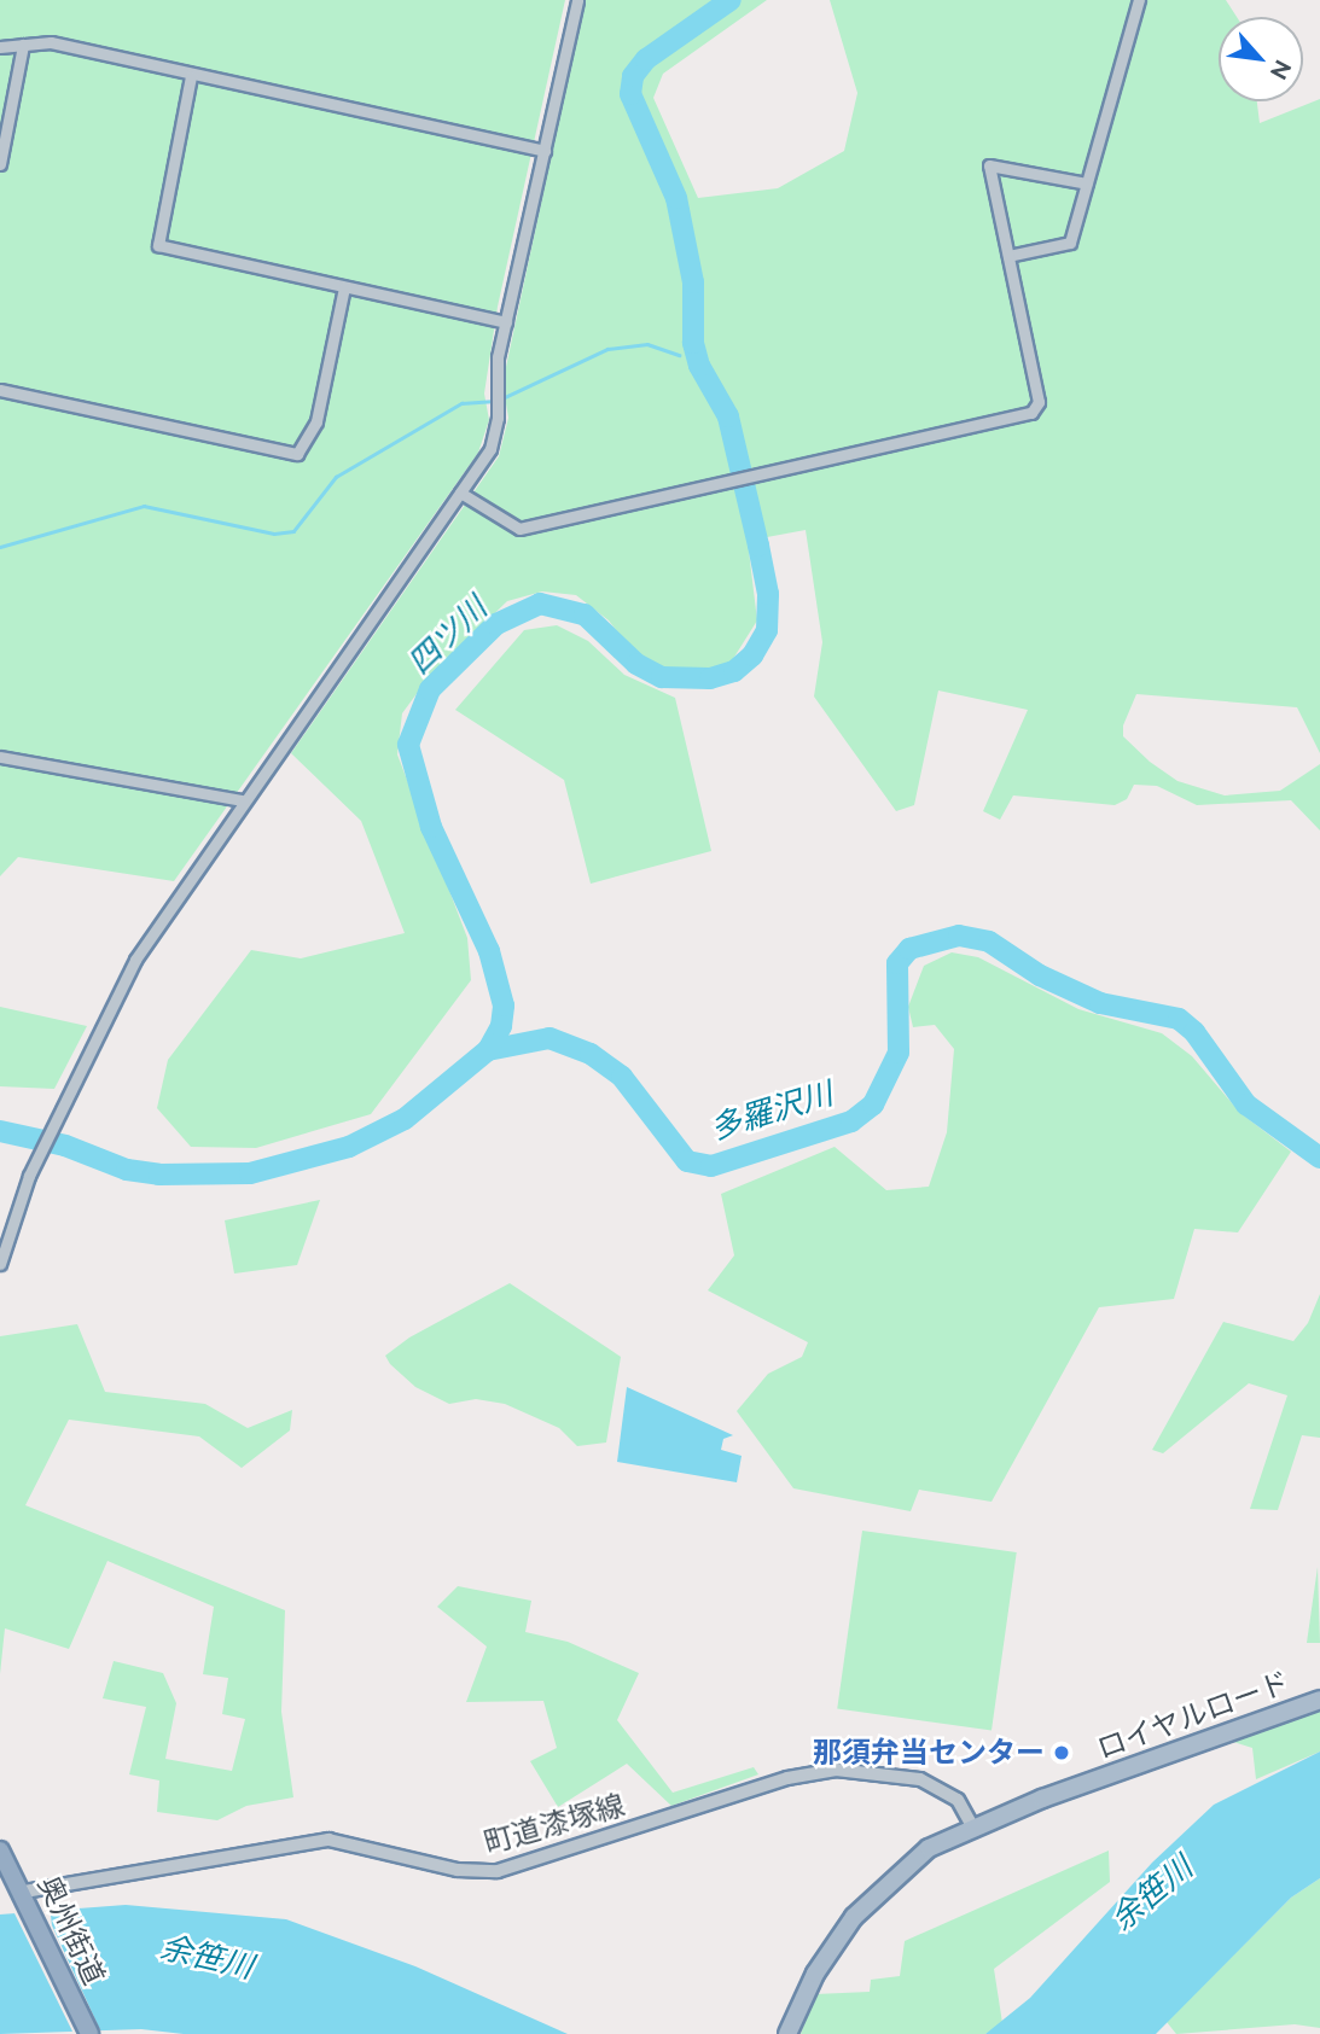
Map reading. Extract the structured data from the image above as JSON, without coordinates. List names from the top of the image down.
{
  "streets": {
    "highway": ["奥州街道"],
    "main road": ["ロイヤルロード"],
    "street": ["町道漆塚線"]
  },
  "crossings": [
    ["ロイヤルロード", "町道漆塚線"],
    ["町道漆塚線", "奥州街道"]
  ],
  "water": ["四ツ川", "多羅沢川", "余笹川"],
  "places": ["那須弁当センター"],
  "north": "bottom right"
}
